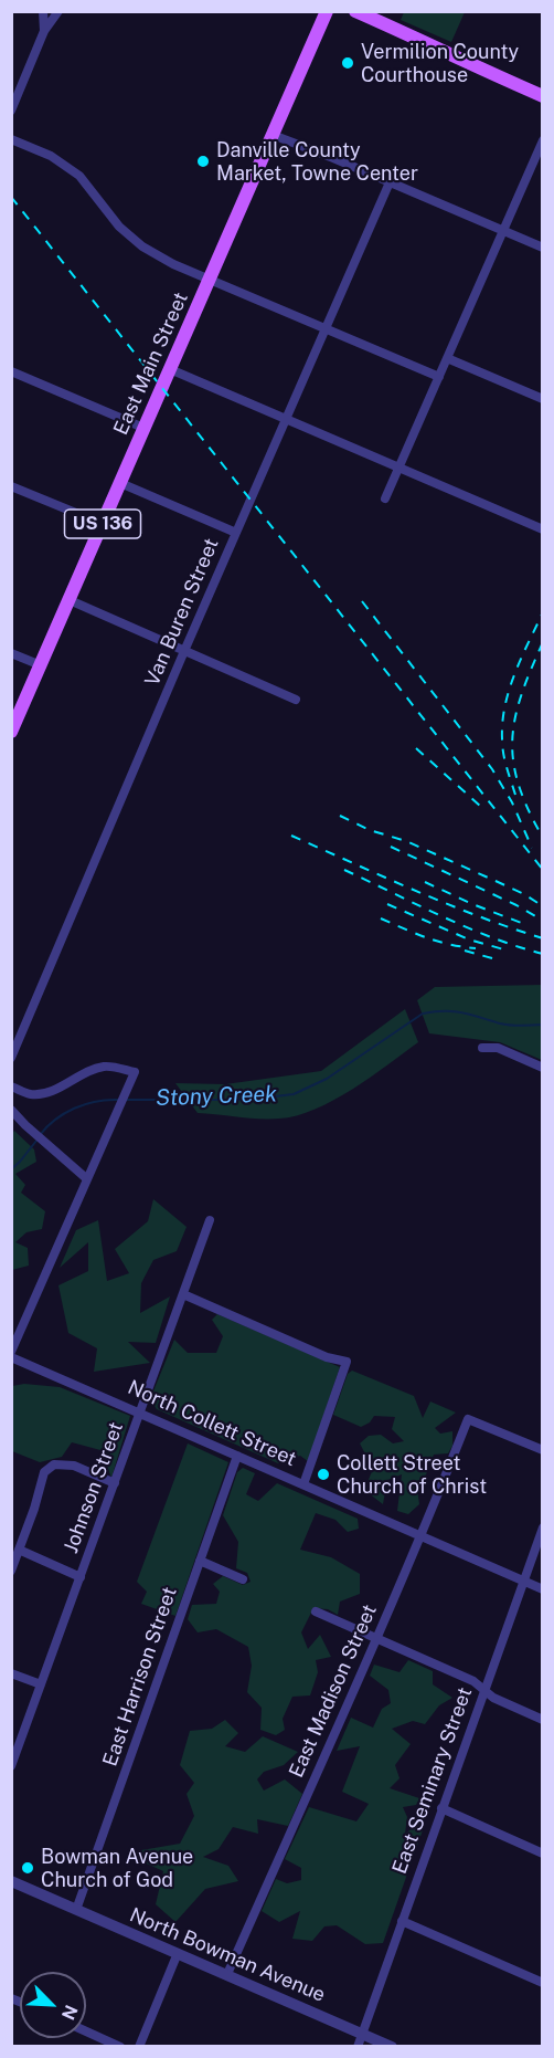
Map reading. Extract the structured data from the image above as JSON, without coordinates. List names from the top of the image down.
{
  "streets": {
    "main road": ["East Main Street", "US 136"],
    "street": [
      "Van Buren Street",
      "North Collett Street",
      "Johnson Street",
      "East Harrison Street",
      "East Madison Street",
      "East Seminary Street",
      "North Bowman Avenue"
    ]
  },
  "crossings": [
    ["North Collett Street", "Johnson Street"],
    ["North Collett Street", "East Harrison Street"],
    ["North Collett Street", "East Madison Street"],
    ["North Collett Street", "East Seminary Street"],
    ["East Harrison Street", "North Bowman Avenue"],
    ["East Madison Street", "North Bowman Avenue"],
    ["East Seminary Street", "North Bowman Avenue"]
  ],
  "water": ["Stony Creek"],
  "places": [
    "Vermilion County Courthouse",
    "Danville County Market, Towne Center",
    "Collett Street Church of Christ",
    "Bowman Avenue Church of God"
  ],
  "north": "bottom right"
}
